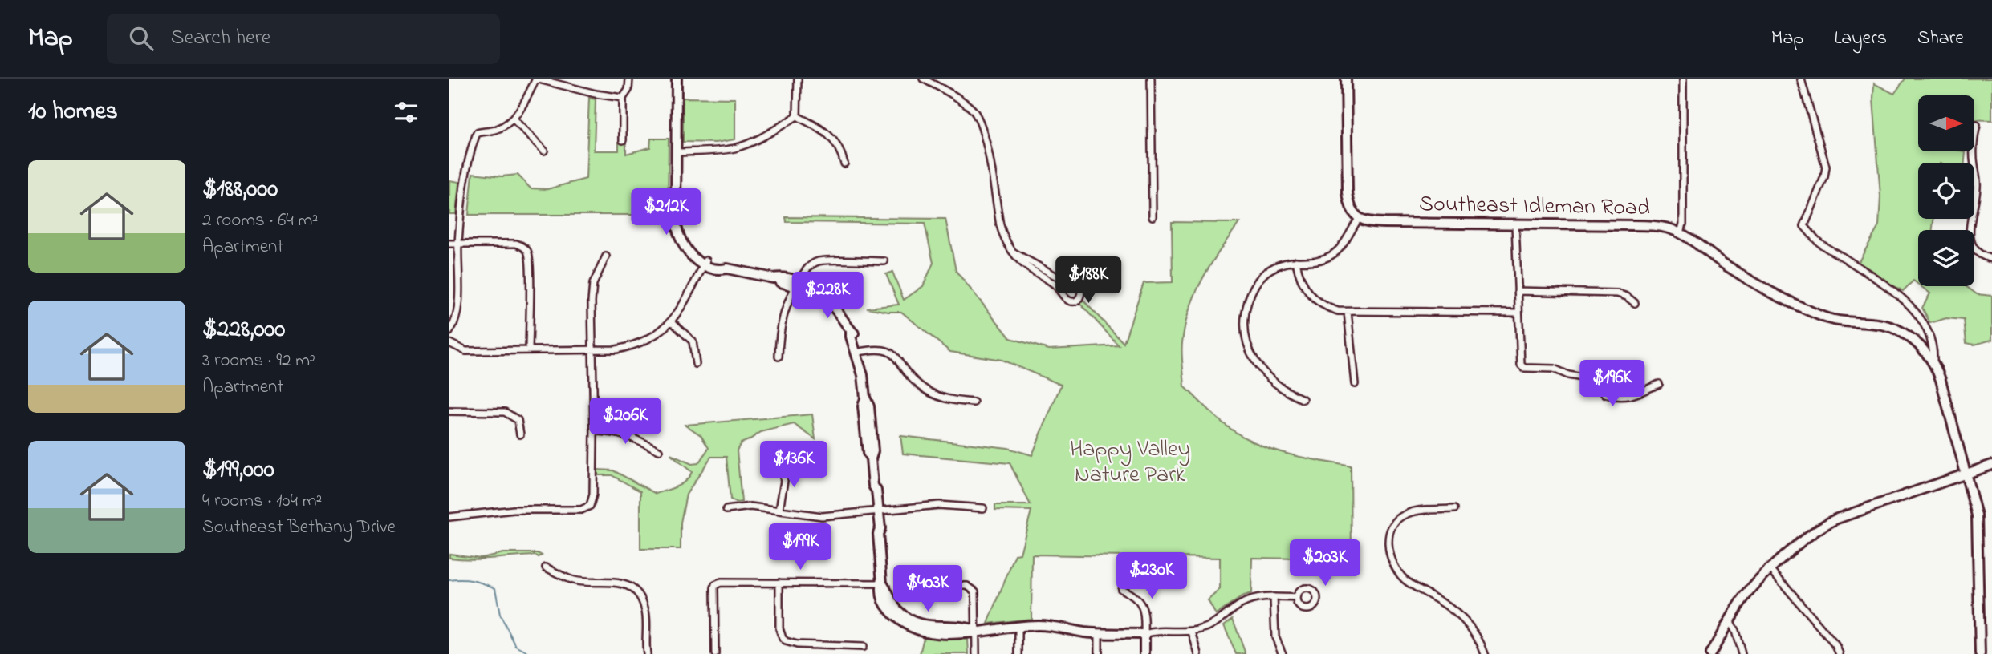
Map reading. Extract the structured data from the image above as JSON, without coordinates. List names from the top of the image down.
{
  "streets": {
    "main road": ["Southeast Idleman Road"]
  },
  "parks": ["Happy Valley Nature Park"],
  "north": "right",
  "page": {
    "header": "Map",
    "search": "Search here",
    "nav": ["Map", "Layers", "Share"],
    "heading": "10 homes",
    "list": [
      {
        "name": "$188,000",
        "note": "2 rooms · 64 m² · Apartment"
      },
      {
        "name": "$228,000",
        "note": "3 rooms · 92 m² · Apartment"
      },
      {
        "name": "$199,000",
        "note": "4 rooms · 104 m² · Southeast Bethany Drive"
      }
    ],
    "price": [
      "$212K",
      "$188K",
      "$228K",
      "$196K",
      "$206K",
      "$136K",
      "$199K",
      "$203K",
      "$230K",
      "$403K"
    ]
  }
}
